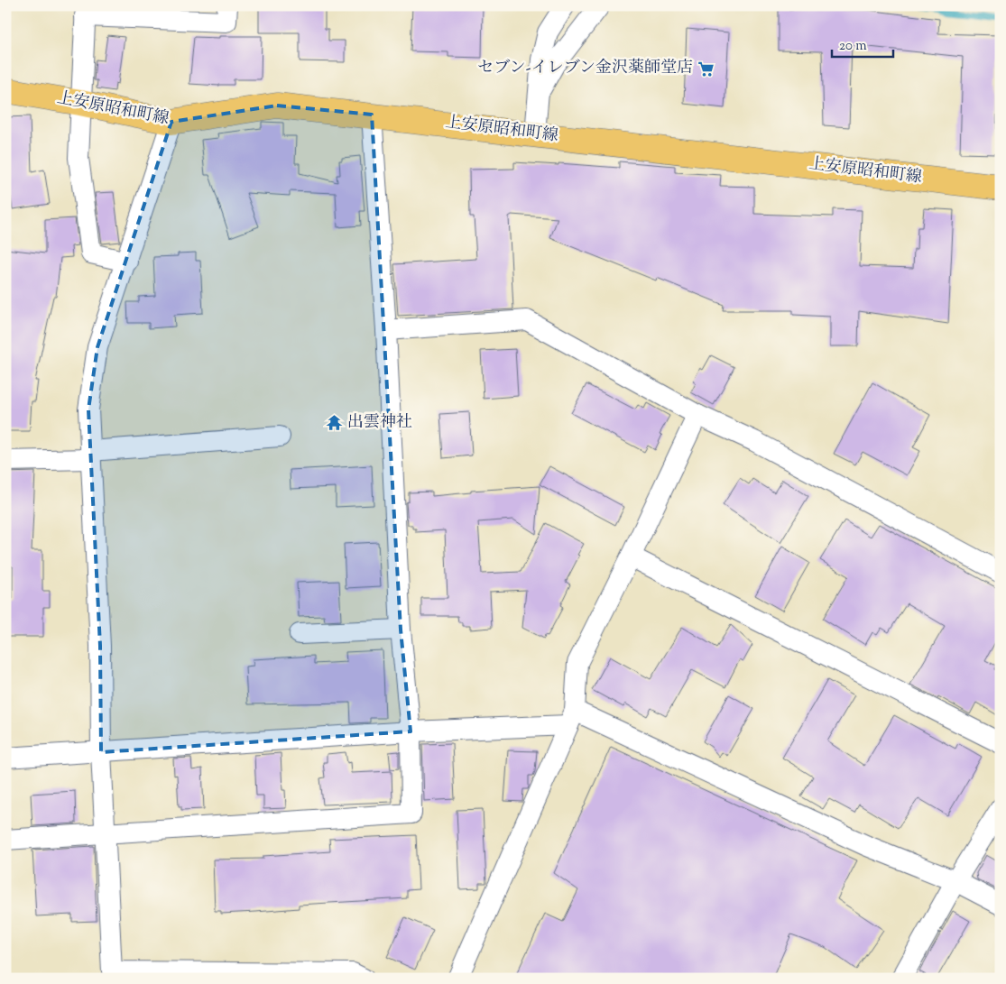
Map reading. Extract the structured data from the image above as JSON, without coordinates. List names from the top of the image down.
{
  "streets": {
    "main road": ["上安原昭和町線"]
  },
  "places": {
    "supermarket": ["セブン-イレブン金沢薬師堂店"],
    "temple": ["出雲神社"]
  },
  "scale_bar": "20 m"
}
